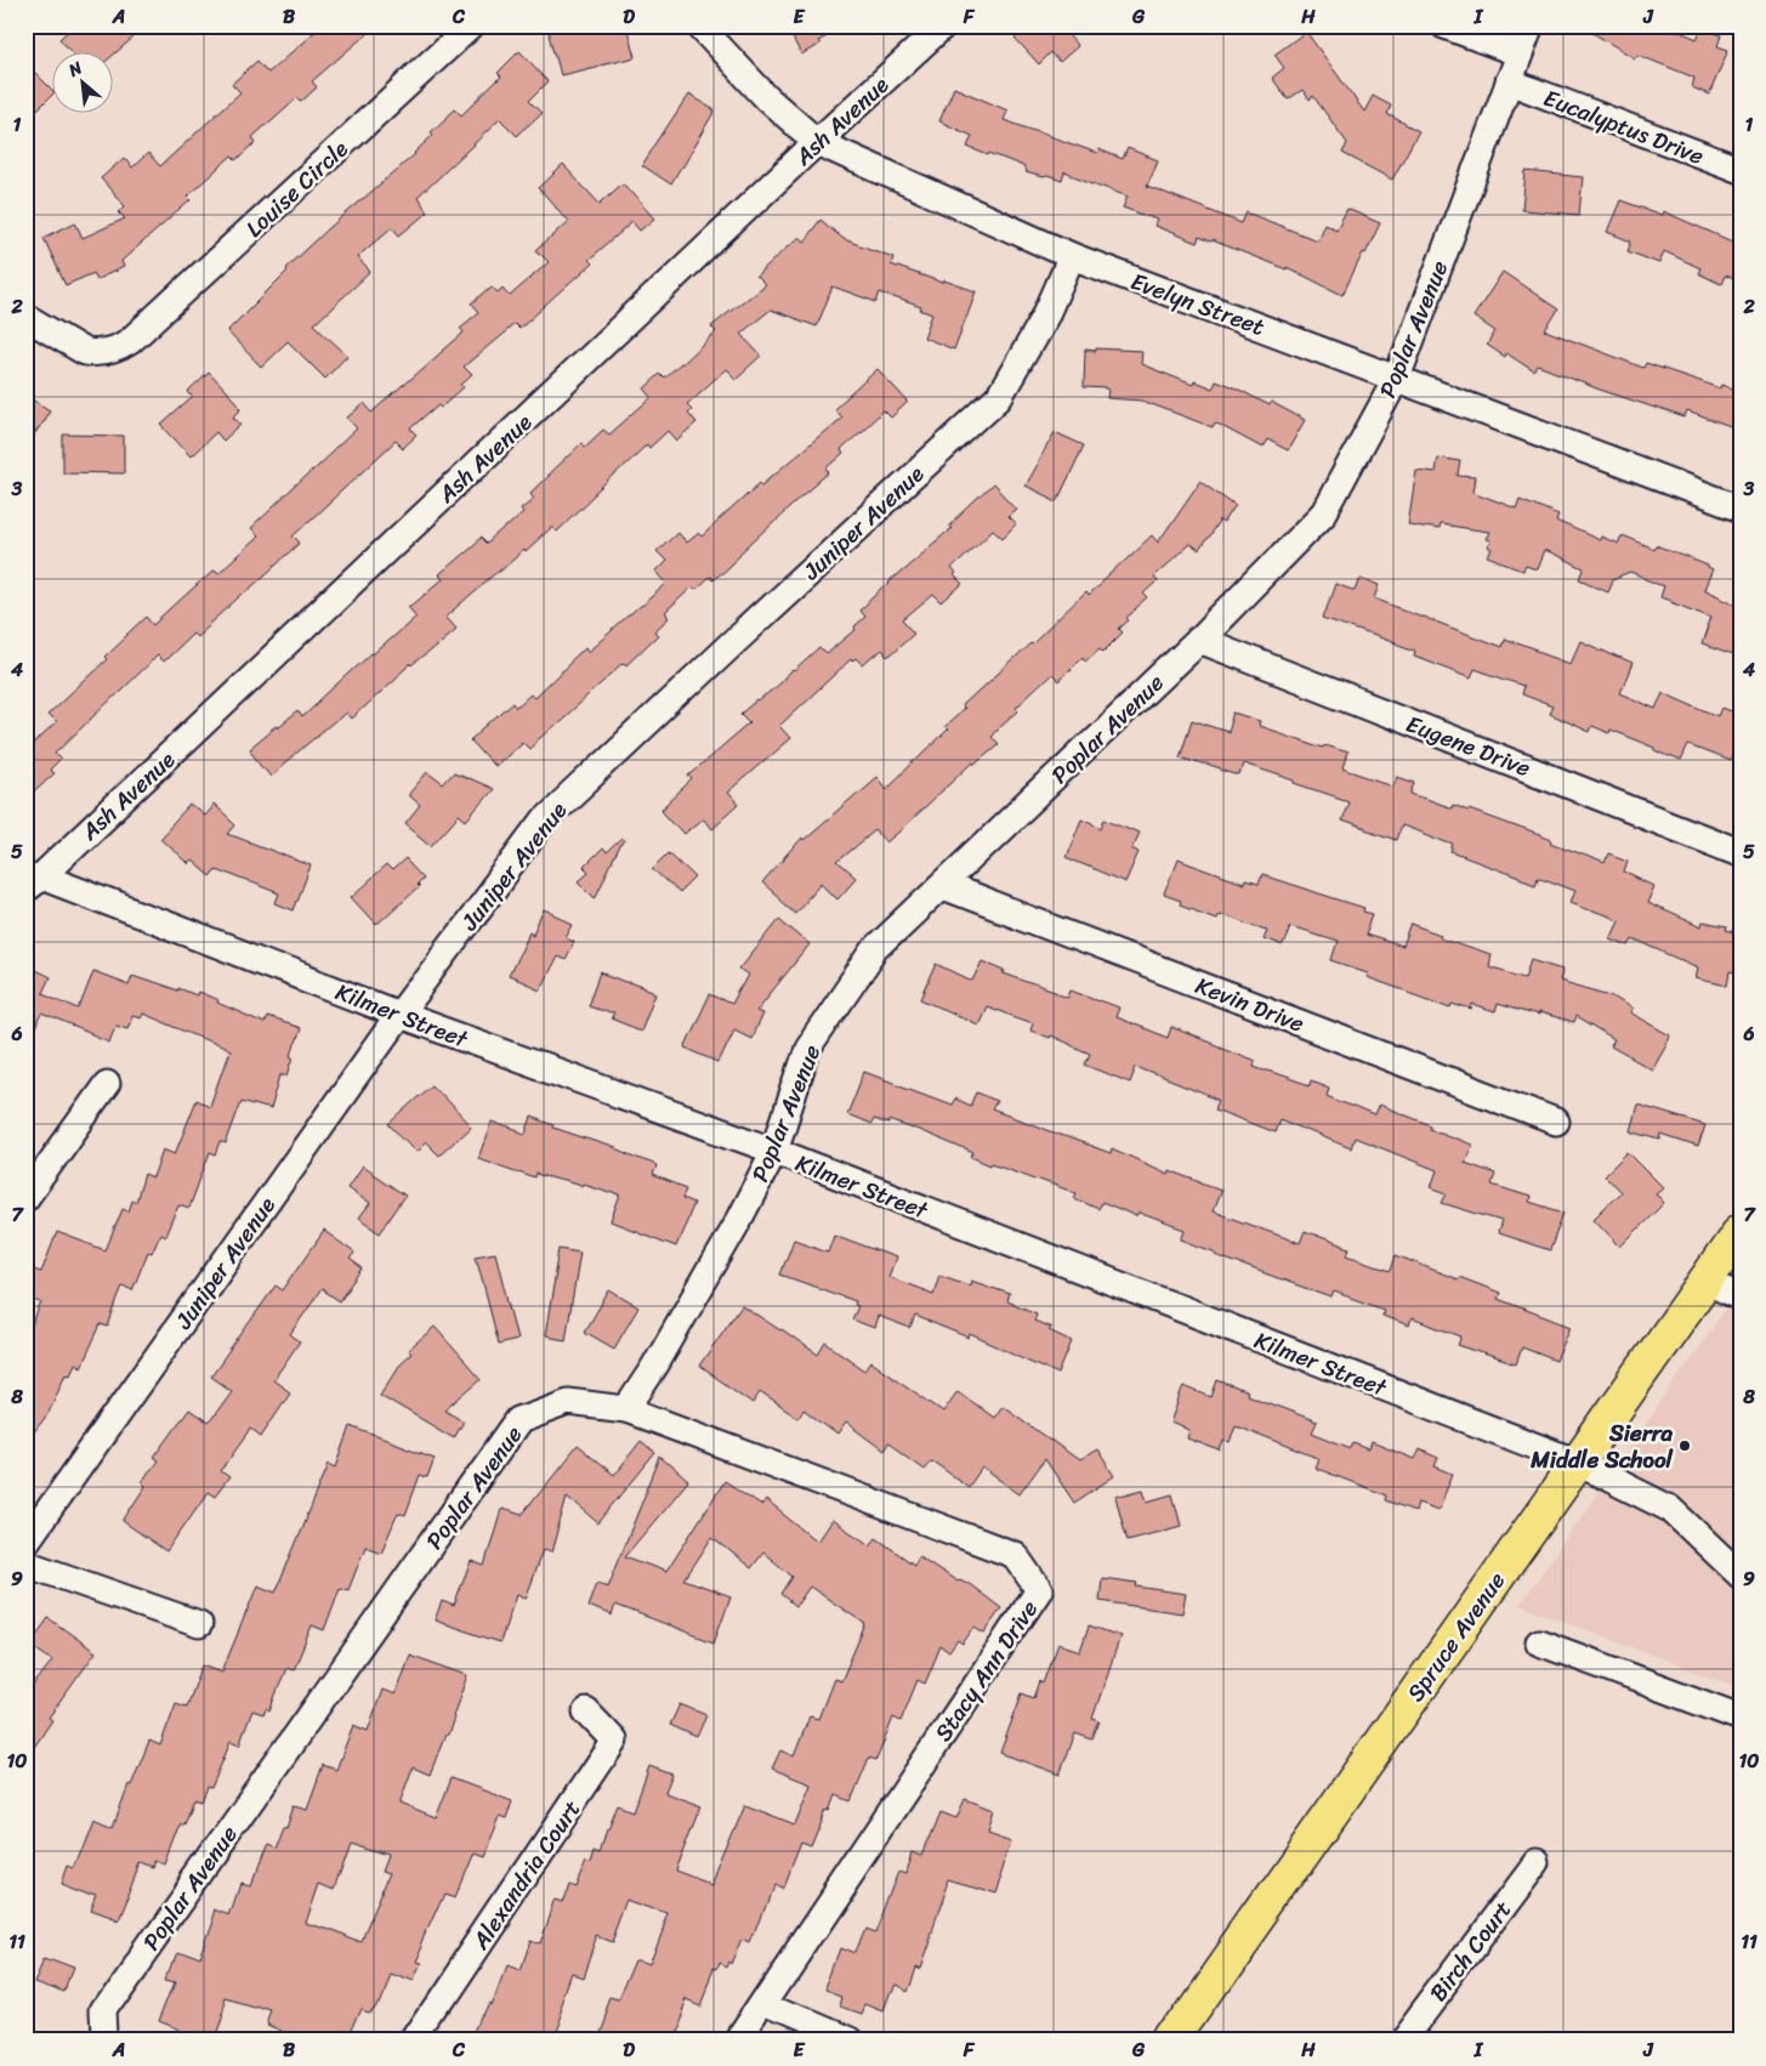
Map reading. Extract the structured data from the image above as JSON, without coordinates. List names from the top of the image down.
{
  "streets": {
    "main road": ["Spruce Avenue"],
    "street": [
      "Ash Avenue",
      "Eucalyptus Drive",
      "Louise Circle",
      "Evelyn Street",
      "Poplar Avenue",
      "Juniper Avenue",
      "Eugene Drive",
      "Kevin Drive",
      "Kilmer Street",
      "Stacy Ann Drive",
      "Alexandria Court",
      "Birch Court"
    ]
  },
  "crossings": [
    ["Ash Avenue", "Evelyn Street"],
    ["Ash Avenue", "Kilmer Street"],
    ["Eucalyptus Drive", "Poplar Avenue"],
    ["Evelyn Street", "Poplar Avenue"],
    ["Evelyn Street", "Juniper Avenue"],
    ["Poplar Avenue", "Eugene Drive"],
    ["Poplar Avenue", "Kevin Drive"],
    ["Poplar Avenue", "Kilmer Street"],
    ["Poplar Avenue", "Stacy Ann Drive"],
    ["Juniper Avenue", "Kilmer Street"],
    ["Kilmer Street", "Spruce Avenue"]
  ],
  "places": ["Sierra Middle School"],
  "north": "top left",
  "grid": {
    "columns": [
      "A",
      "B",
      "C",
      "D",
      "E",
      "F",
      "G",
      "H",
      "I",
      "J"
    ],
    "rows": [
      "1",
      "2",
      "3",
      "4",
      "5",
      "6",
      "7",
      "8",
      "9",
      "10",
      "11"
    ]
  }
}
